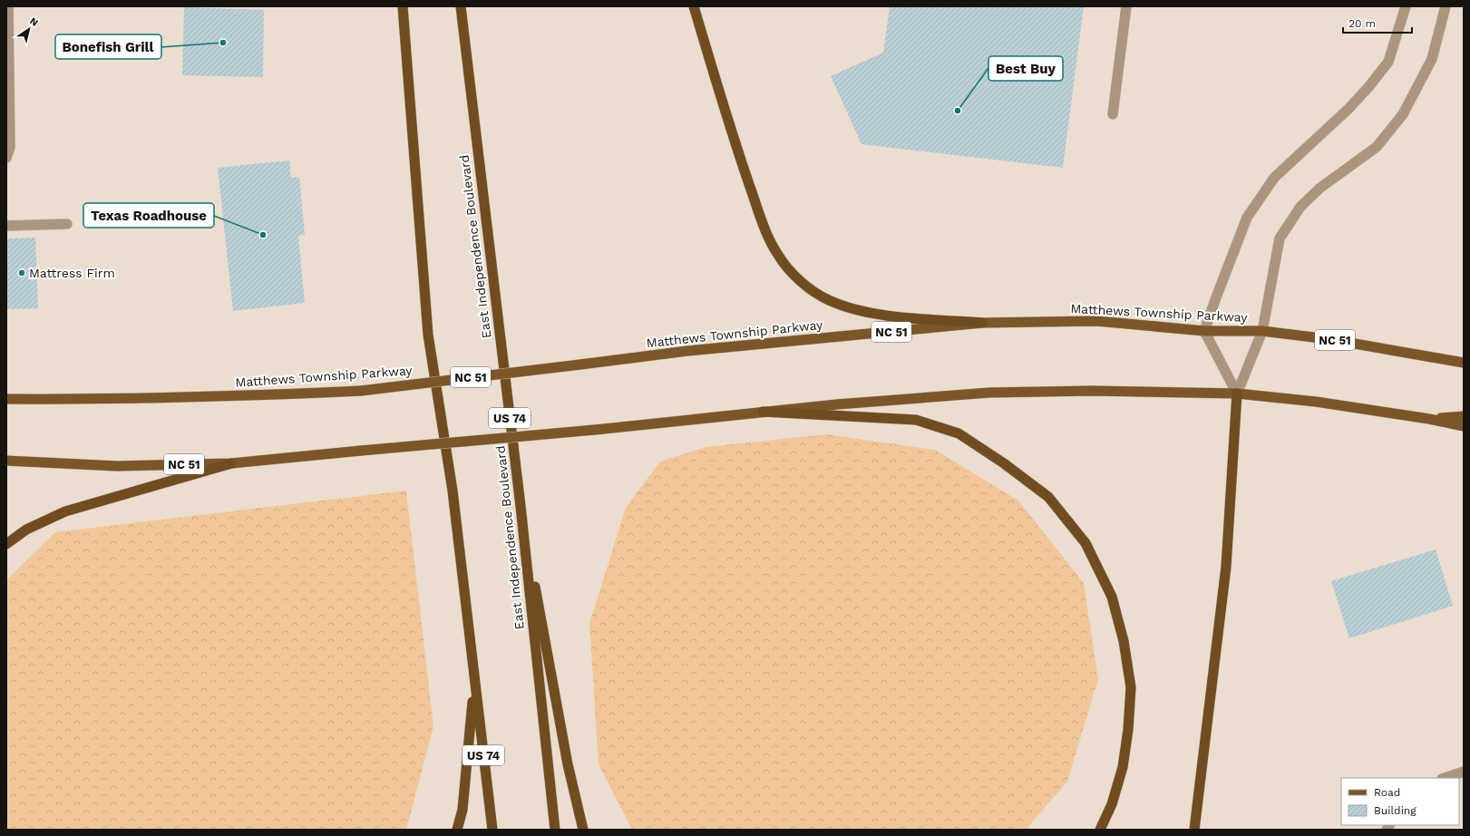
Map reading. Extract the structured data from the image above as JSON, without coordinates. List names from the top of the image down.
{
  "streets": {
    "highway": ["East Independence Boulevard", "US 74"],
    "main road": ["Matthews Township Parkway", "NC 51"]
  },
  "places": [
    "Bonefish Grill",
    "Best Buy",
    "Texas Roadhouse",
    "Mattress Firm"
  ],
  "legend": ["Road", "Building"],
  "scale_bar": "20 m",
  "north": "top right"
}
